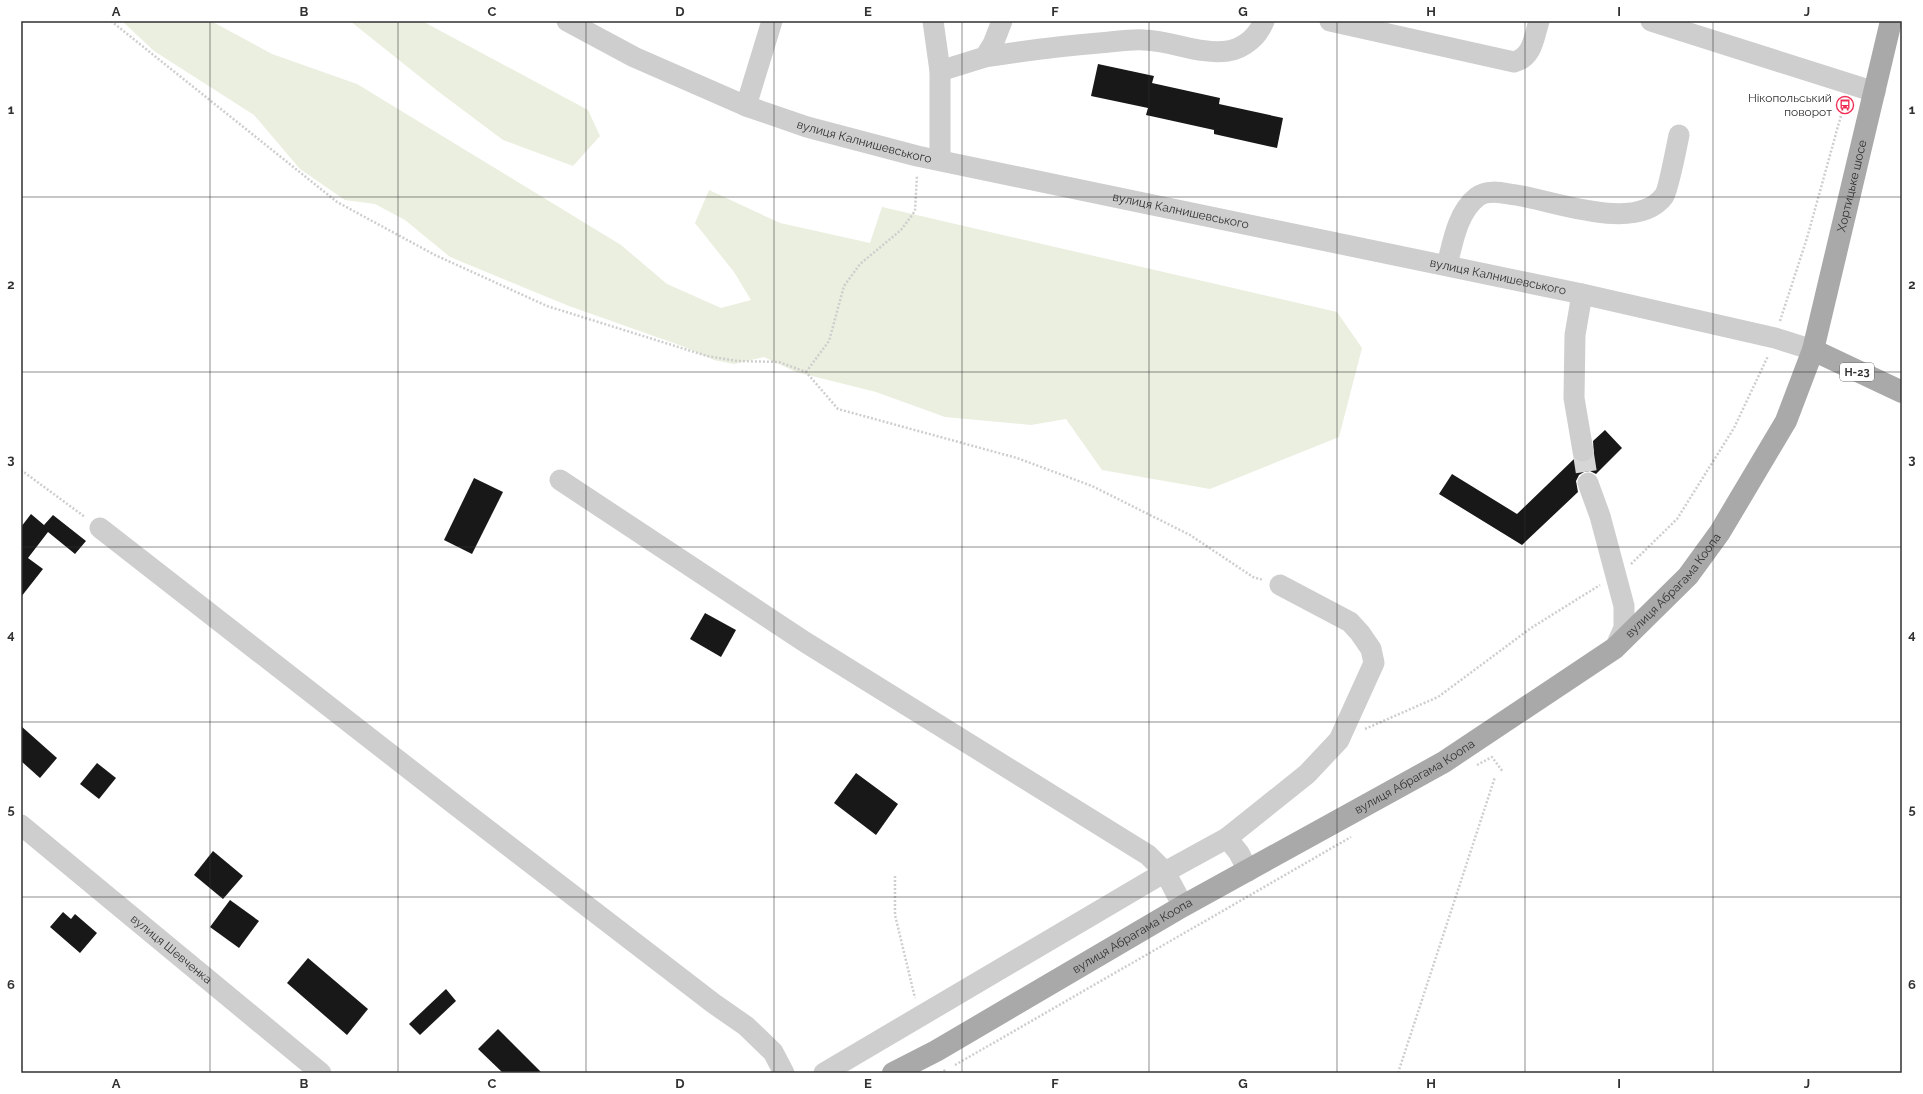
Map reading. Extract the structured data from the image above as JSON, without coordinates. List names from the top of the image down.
{
  "streets": {
    "main road": ["Хортицьке шосе", "Н-23", "вулиця Абрагама Коопа"],
    "street": ["вулиця Калнишевського", "вулиця Шевченка"]
  },
  "crossings": [
    ["вулиця Калнишевського", "Хортицьке шосе"],
    ["вулиця Калнишевського", "Н-23"],
    ["вулиця Калнишевського", "вулиця Абрагама Коопа"],
    ["Хортицьке шосе", "Н-23"],
    ["Хортицьке шосе", "вулиця Абрагама Коопа"],
    ["Н-23", "вулиця Абрагама Коопа"]
  ],
  "places": {
    "bus stop": ["Нікопольський поворот"]
  },
  "grid": {
    "columns": [
      "A",
      "B",
      "C",
      "D",
      "E",
      "F",
      "G",
      "H",
      "I",
      "J"
    ],
    "rows": [
      "1",
      "2",
      "3",
      "4",
      "5",
      "6"
    ]
  }
}
